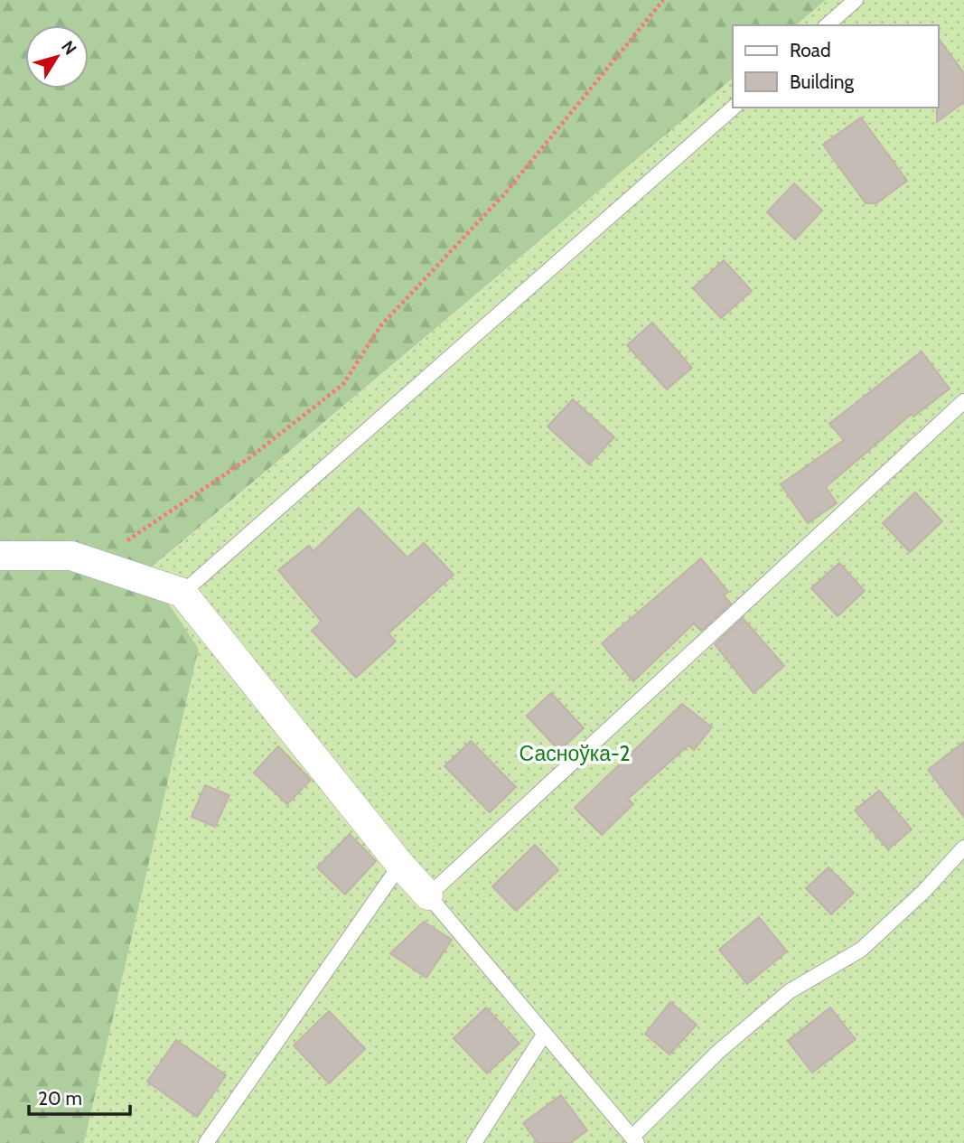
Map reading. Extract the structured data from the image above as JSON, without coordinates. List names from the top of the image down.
{
  "parks": ["Сасноўка-2"],
  "legend": ["Road", "Building"],
  "scale_bar": "20 m",
  "north": "top right"
}
